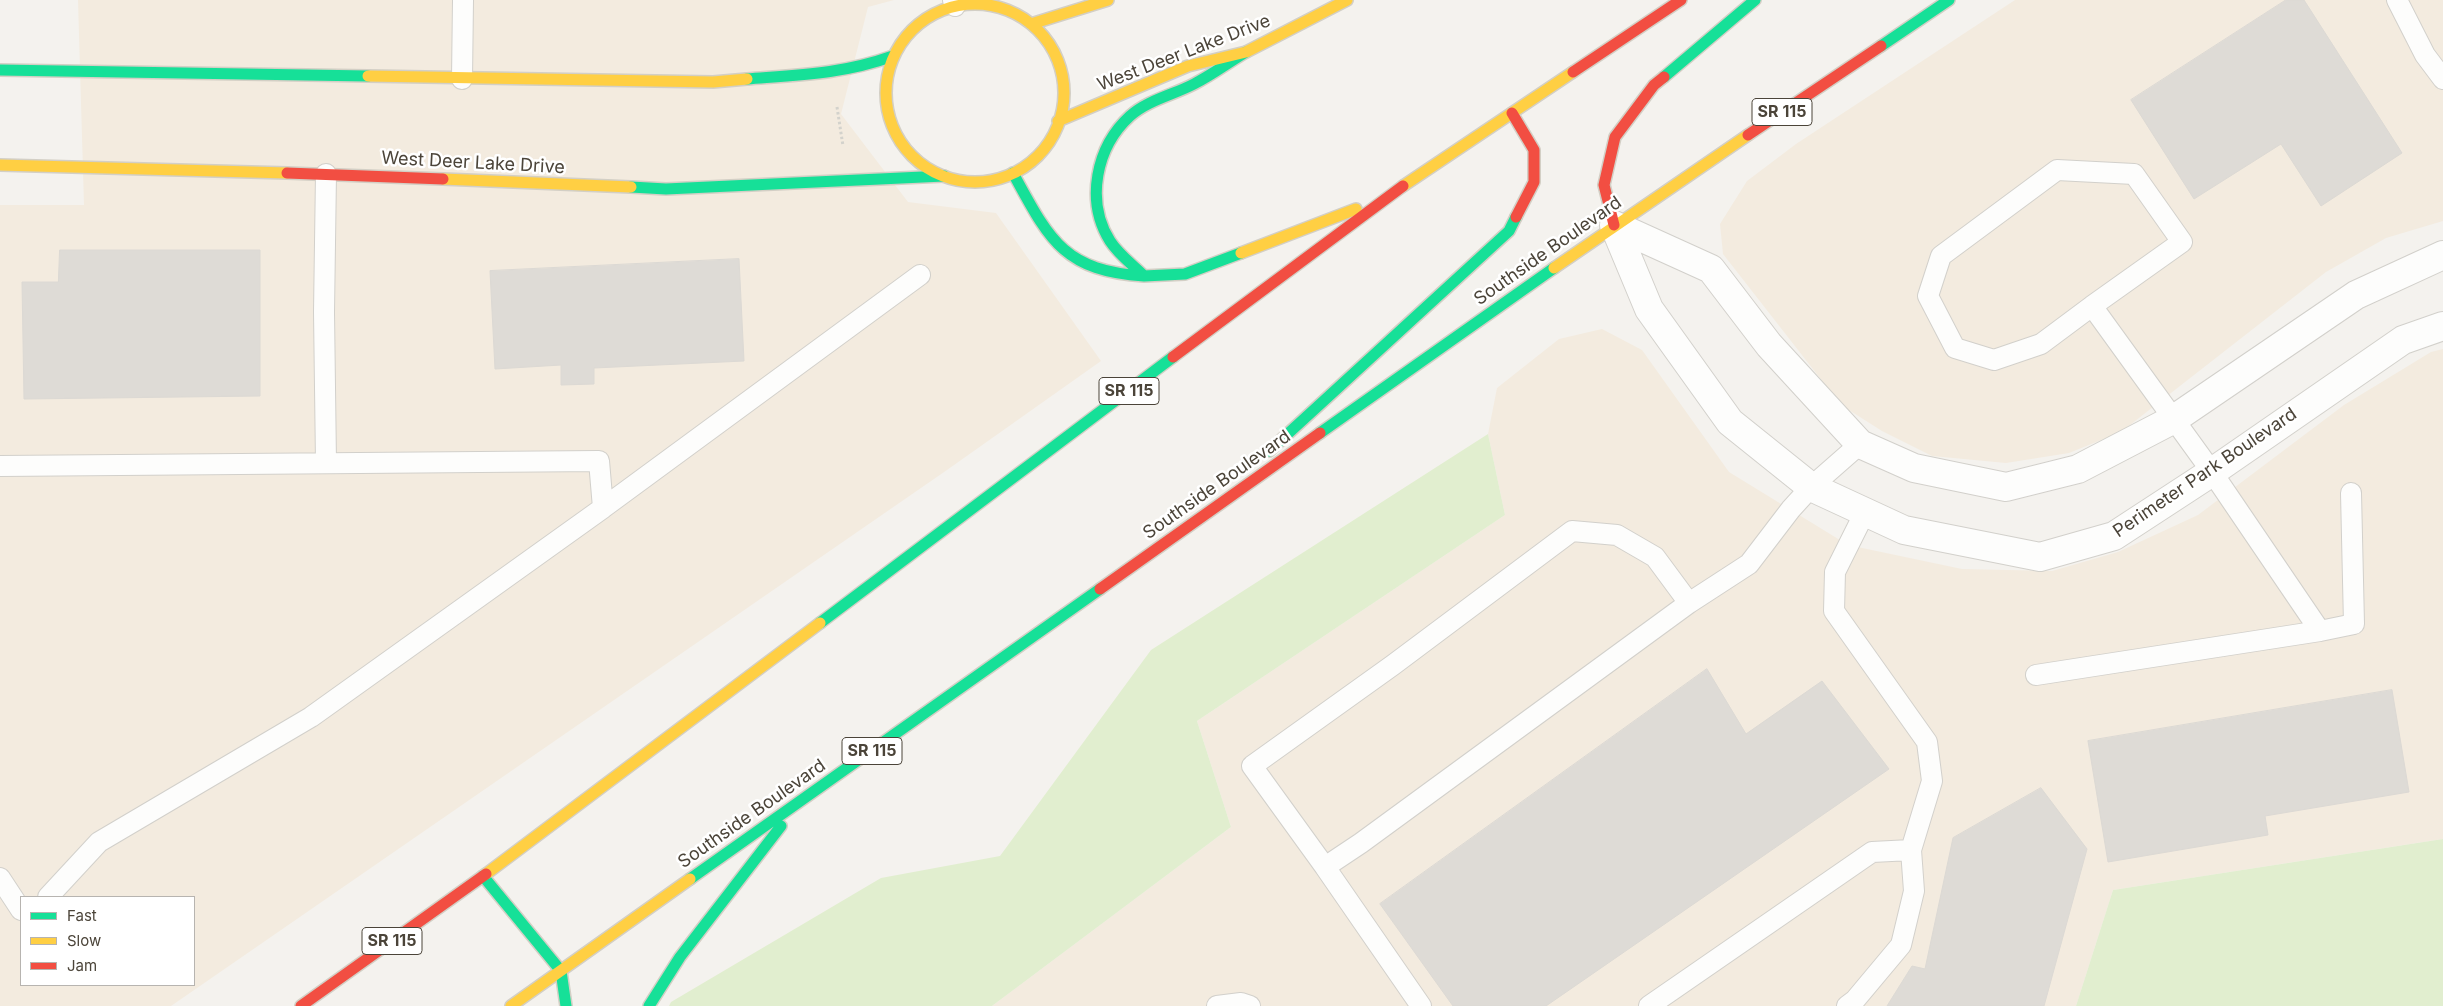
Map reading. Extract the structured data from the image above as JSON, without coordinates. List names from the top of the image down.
{
  "streets": {
    "main road": ["West Deer Lake Drive", "SR 115", "Southside Boulevard"],
    "street": ["Perimeter Park Boulevard"]
  },
  "crossings": [
    ["Southside Boulevard", "Perimeter Park Boulevard"]
  ],
  "legend": ["Fast", "Slow", "Jam"]
}
